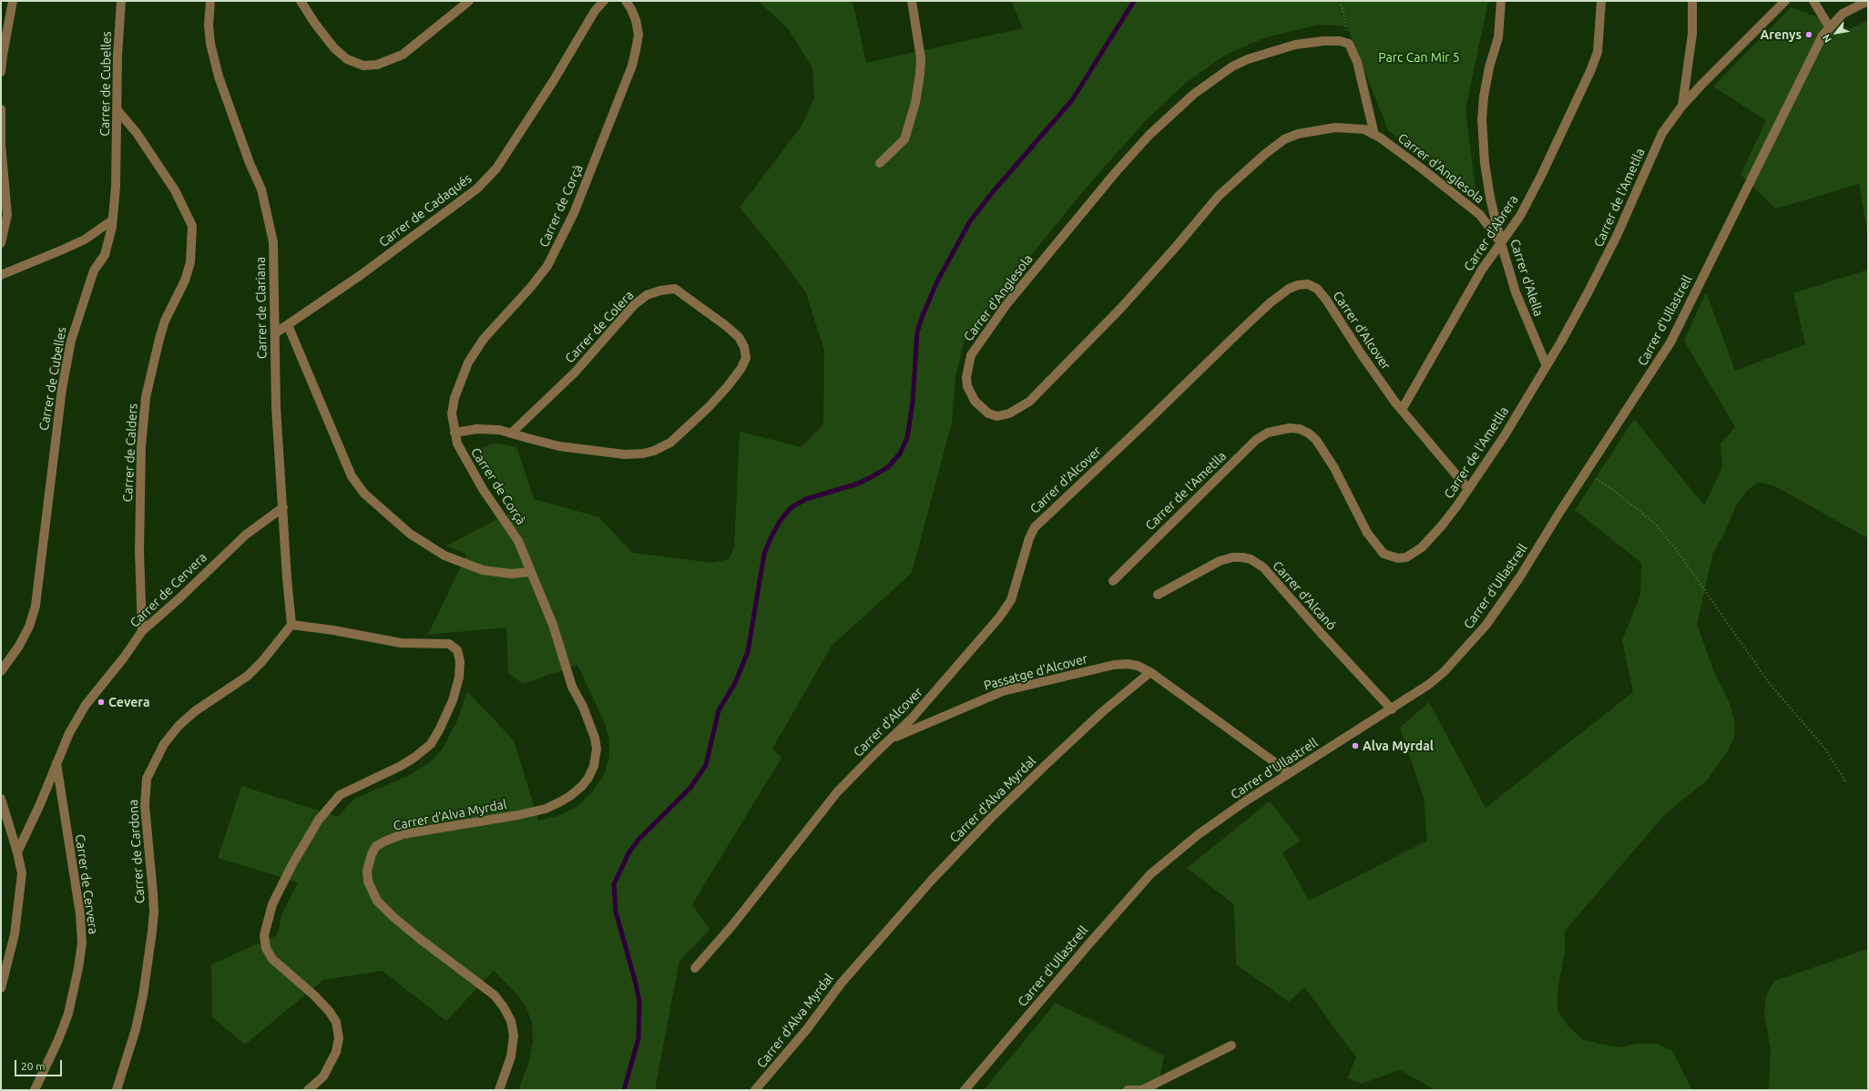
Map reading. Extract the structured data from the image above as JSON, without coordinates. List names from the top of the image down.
{
  "streets": {
    "street": [
      "Carrer de Cubelles",
      "Carrer d'Anglesola",
      "Carrer de l'Ametlla",
      "Carrer de Corçà",
      "Carrer de Cadaqués",
      "Carrer d'Abrera",
      "Carrer d'Alella",
      "Carrer de Clariana",
      "Carrer d'Ullastrell",
      "Carrer de Colera",
      "Carrer d'Alcover",
      "Carrer de Calders",
      "Carrer de Cervera",
      "Carrer d'Alcanó",
      "Passatge d'Alcover",
      "Carrer d'Alva Myrdal",
      "Carrer de Cardona"
    ]
  },
  "crossings": [
    ["Carrer de Cubelles", "Carrer de Calders"],
    ["Carrer d'Anglesola", "Carrer d'Abrera"],
    ["Carrer d'Anglesola", "Carrer d'Alella"],
    ["Carrer de l'Ametlla", "Carrer d'Alella"],
    ["Carrer de l'Ametlla", "Carrer d'Alcover"],
    ["Carrer de Corçà", "Carrer de Colera"],
    ["Carrer de Corçà", "Carrer d'Alva Myrdal"],
    ["Carrer de Cadaqués", "Carrer de Clariana"],
    ["Carrer d'Abrera", "Carrer d'Alella"],
    ["Carrer d'Abrera", "Carrer d'Alcover"],
    ["Carrer de Clariana", "Carrer de Cervera"],
    ["Carrer de Clariana", "Carrer de Cardona"],
    ["Carrer d'Ullastrell", "Carrer d'Alcanó"],
    ["Carrer d'Alcover", "Passatge d'Alcover"],
    ["Carrer de Calders", "Carrer de Cervera"],
    ["Passatge d'Alcover", "Carrer d'Alva Myrdal"]
  ],
  "parks": ["Parc Can Mir 5"],
  "places": ["Arenys", "Cevera", "Alva Myrdal"],
  "scale_bar": "20 m",
  "north": "bottom left"
}
